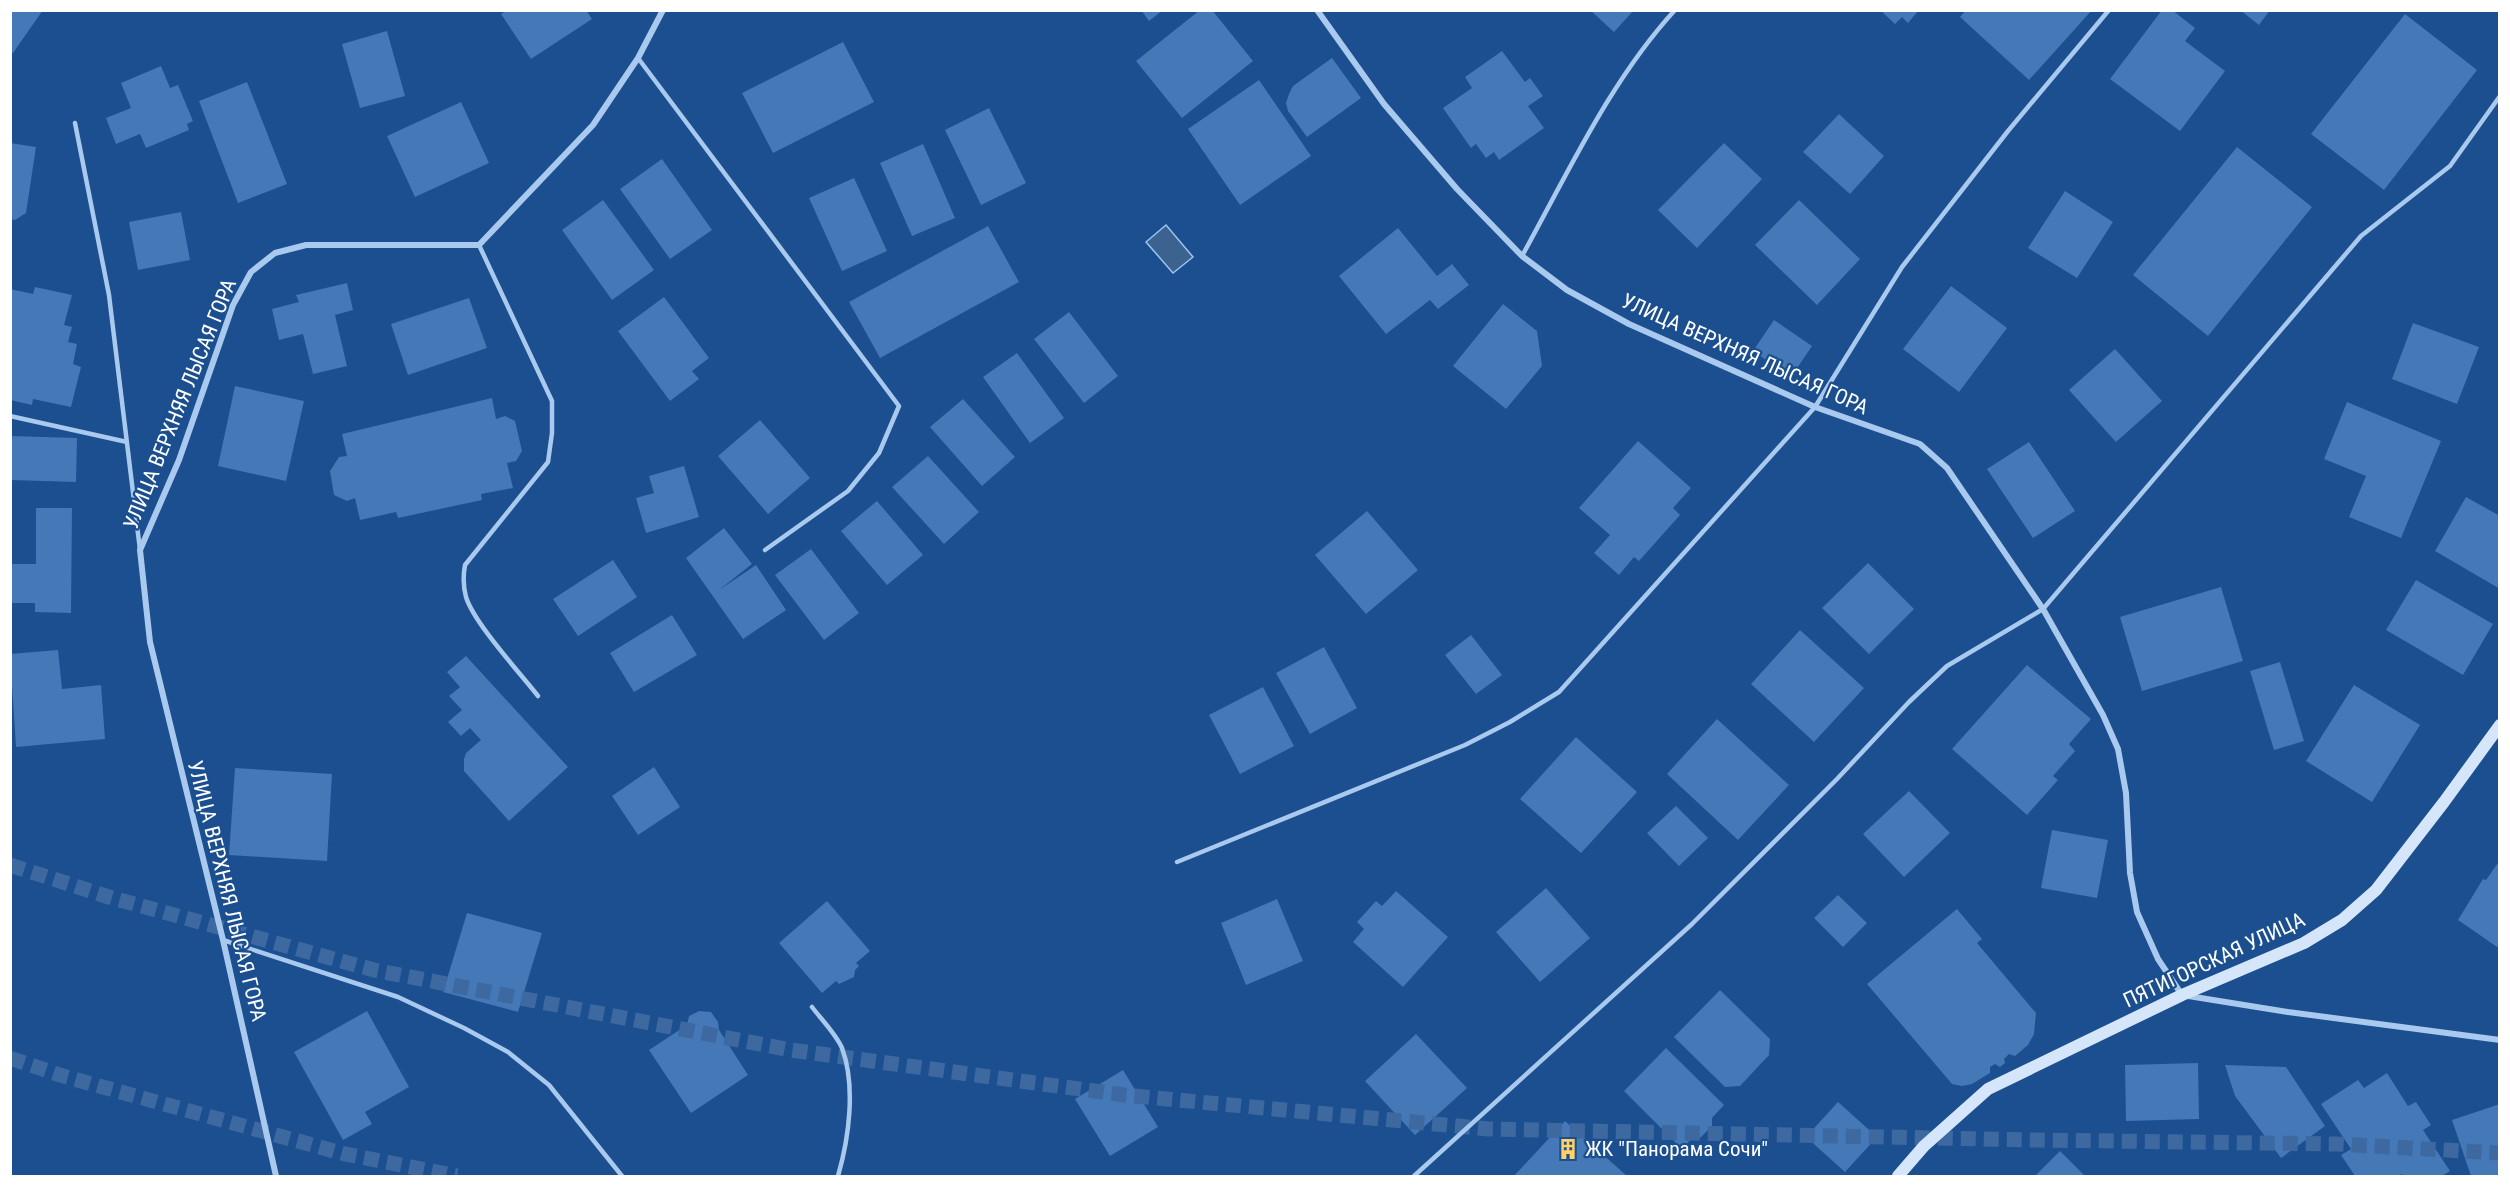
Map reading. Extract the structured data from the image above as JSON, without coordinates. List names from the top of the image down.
{
  "streets": {
    "street": ["УЛИЦА ВЕРХНЯЯ ЛЫСАЯ ГОРА", "ПЯТИГОРСКАЯ УЛИЦА"]
  },
  "crossings": [
    ["УЛИЦА ВЕРХНЯЯ ЛЫСАЯ ГОРА", "ПЯТИГОРСКАЯ УЛИЦА"]
  ],
  "places": {
    "building": ["ЖК \"Панорама Сочи\""]
  }
}
